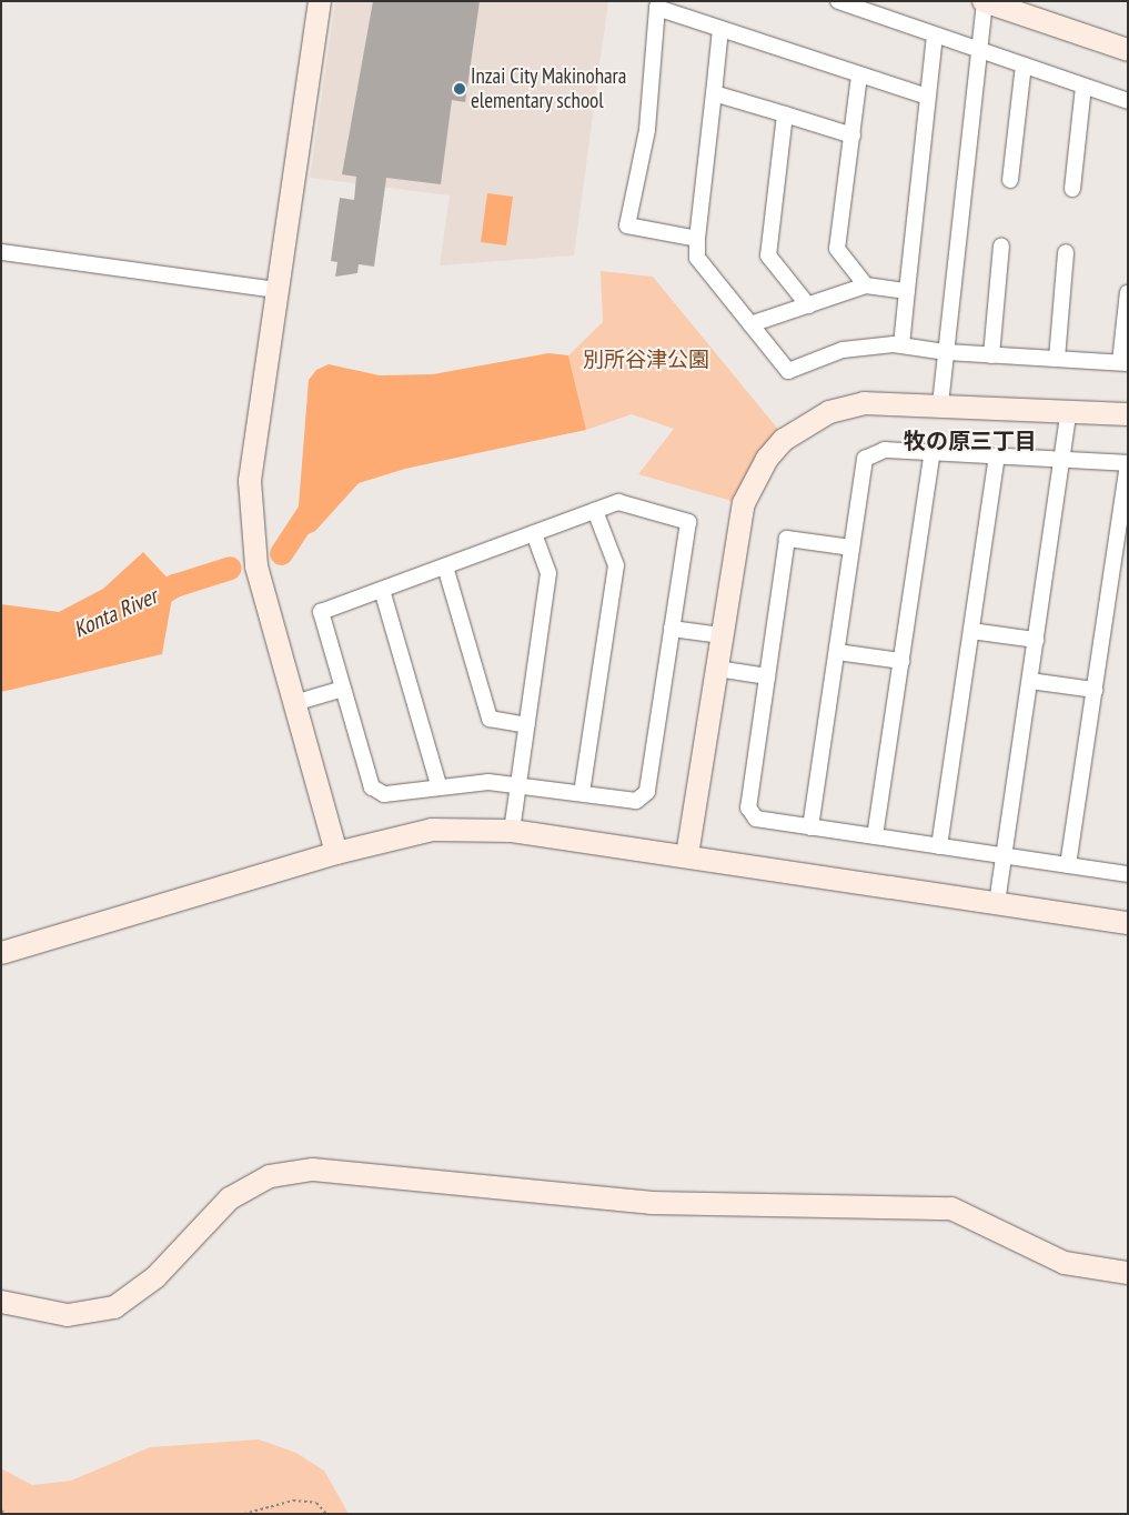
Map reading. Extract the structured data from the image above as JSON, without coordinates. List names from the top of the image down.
{
  "districts": ["牧の原三丁目"],
  "water": ["Konta River"],
  "parks": ["別所谷津公園"],
  "places": ["Inzai City Makinohara elementary school"]
}
